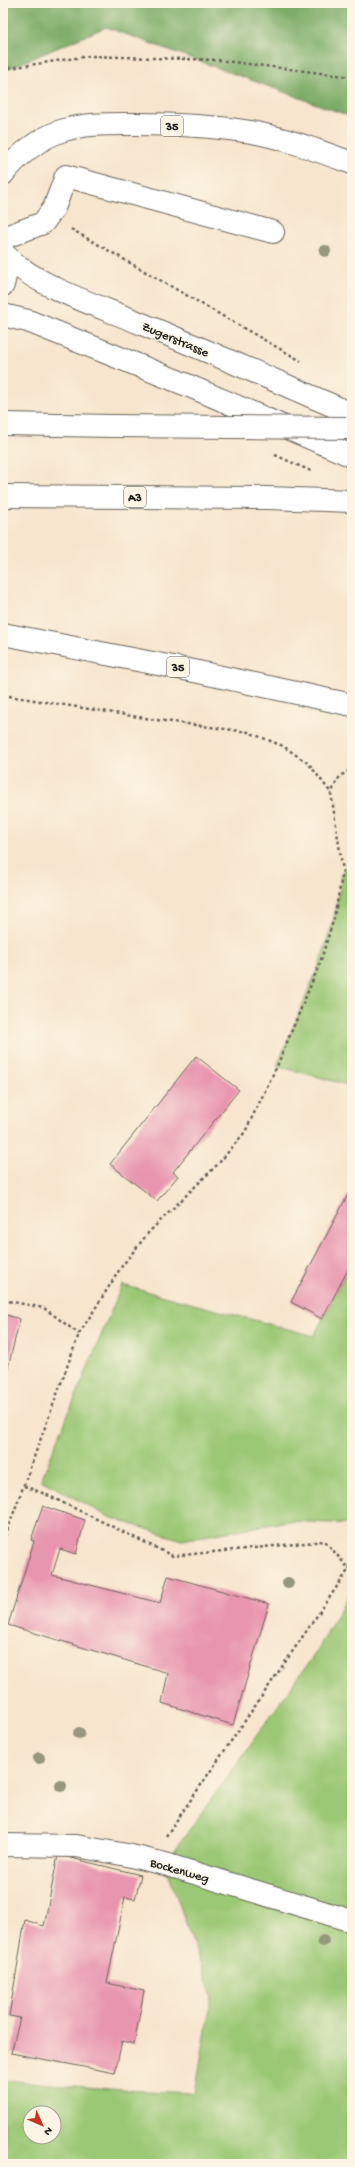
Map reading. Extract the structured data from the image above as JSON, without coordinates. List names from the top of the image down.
{
  "streets": {
    "main road": [
      "35",
      "Zugerstrasse",
      "A3",
      "Bockenweg"
    ]
  },
  "north": "bottom right"
}
